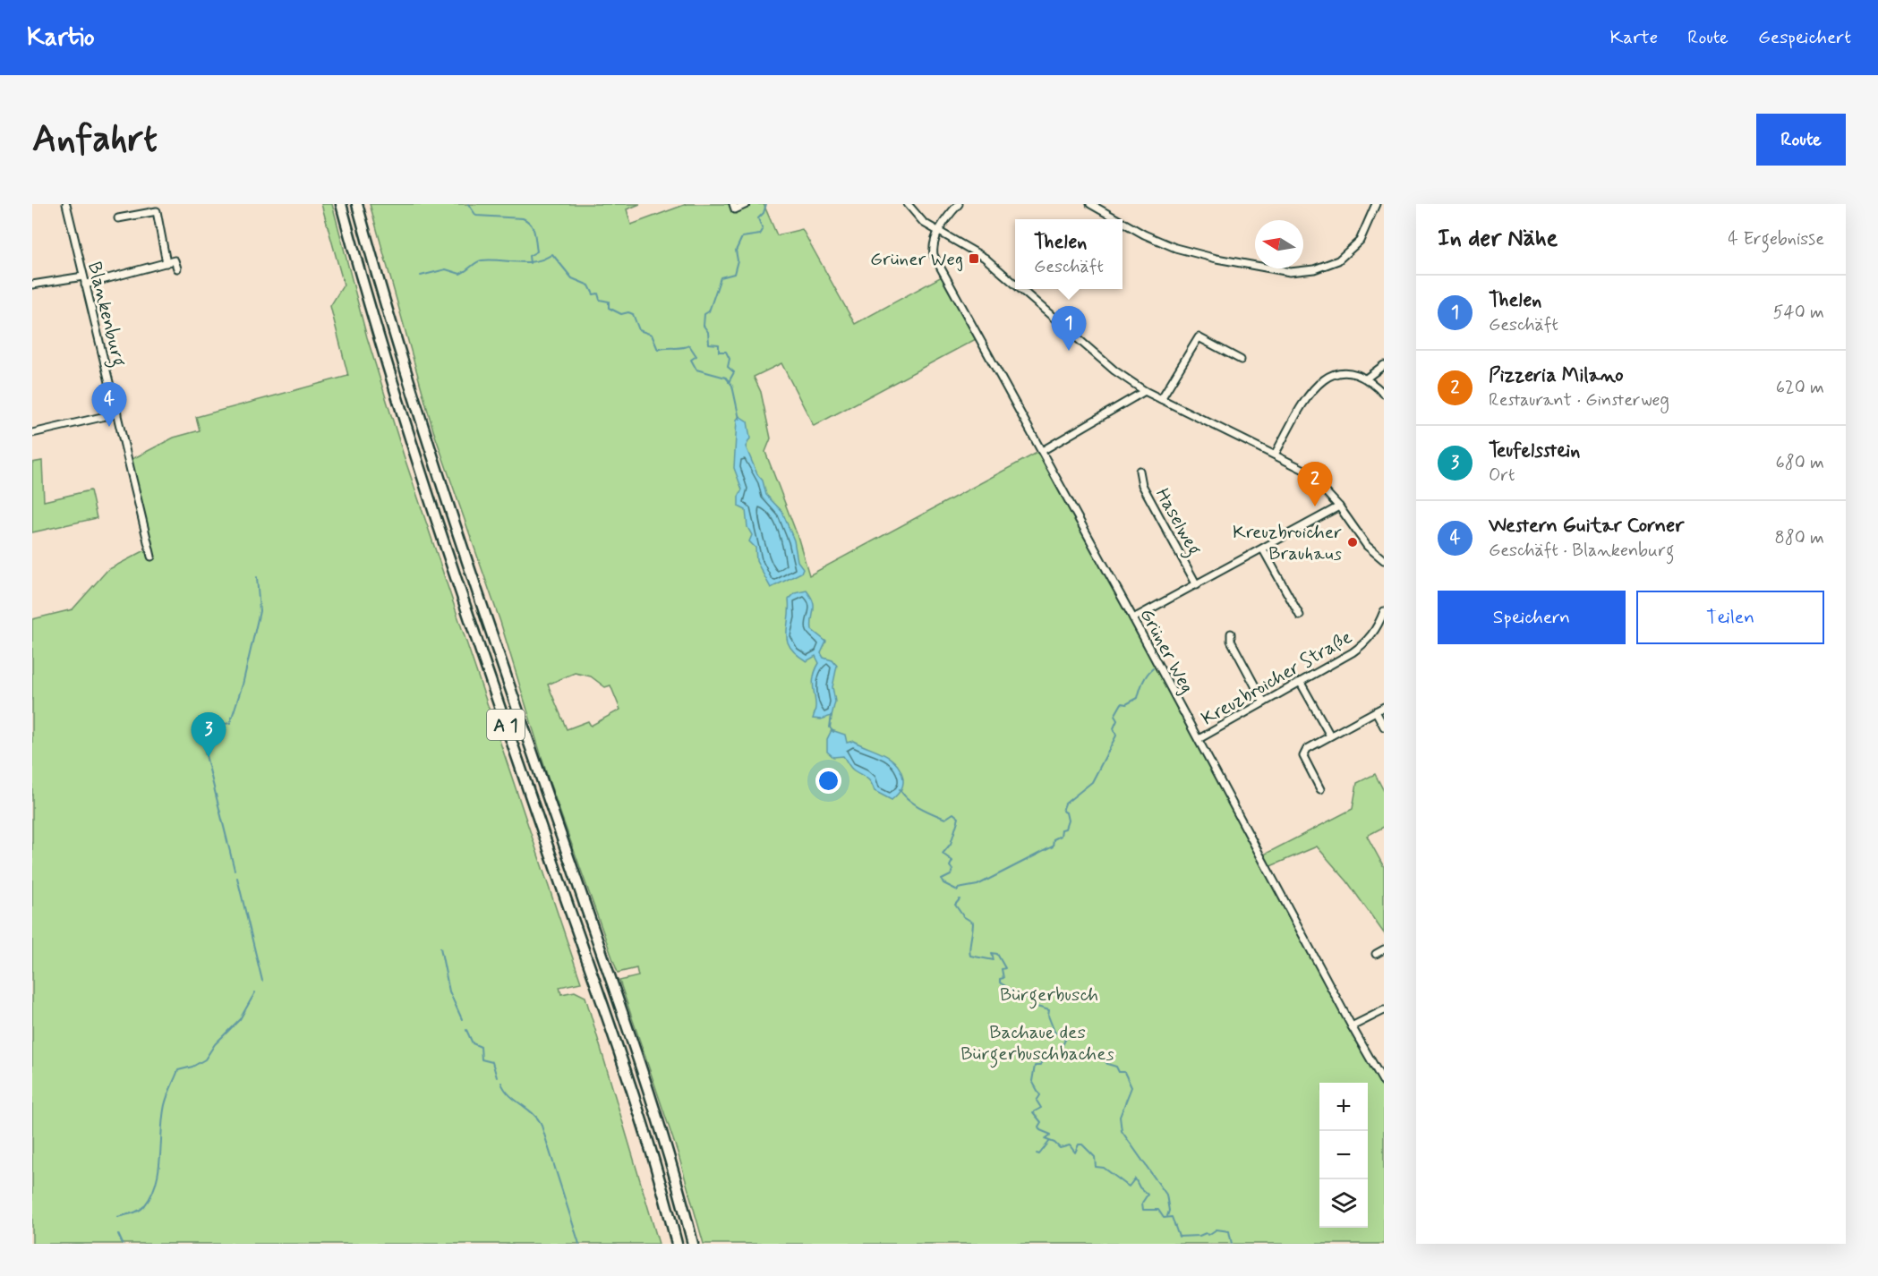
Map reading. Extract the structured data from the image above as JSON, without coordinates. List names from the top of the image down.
{
  "streets": {
    "highway": ["A 1"],
    "street": [
      "Blankenburg",
      "Haselweg",
      "Grüner Weg",
      "Kreuzbroicher Straße"
    ]
  },
  "crossings": [
    ["Grüner Weg", "Kreuzbroicher Straße"]
  ],
  "parks": ["Bürgerbusch", "Bachaue des Bürgerbuschbaches"],
  "places": {
    "transit": ["Grüner Weg"],
    "other": ["Kreuzbroicher Brauhaus"]
  },
  "north": "left",
  "page": {
    "header": "Kartio",
    "nav": ["Karte", "Route", "Gespeichert"],
    "buttons": [
      "Route",
      ["Speichern", "Teilen"]
    ],
    "title": "Anfahrt",
    "heading": ["In der Nähe", "4 Ergebnisse"],
    "popup": ["Thelen", "Geschäft"],
    "list": [
      {
        "mark": "1",
        "name": "Thelen",
        "note": "Geschäft",
        "value": "540 m"
      },
      {
        "mark": "2",
        "name": "Pizzeria Milano",
        "note": "Restaurant · Ginsterweg",
        "value": "620 m"
      },
      {
        "mark": "3",
        "name": "Teufelsstein",
        "note": "Ort",
        "value": "680 m"
      },
      {
        "mark": "4",
        "name": "Western Guitar Corner",
        "note": "Geschäft · Blankenburg",
        "value": "880 m"
      }
    ],
    "pins": [
      "1",
      "4",
      "2",
      "3"
    ],
    "map_buttons": ["+", "−"]
  }
}
